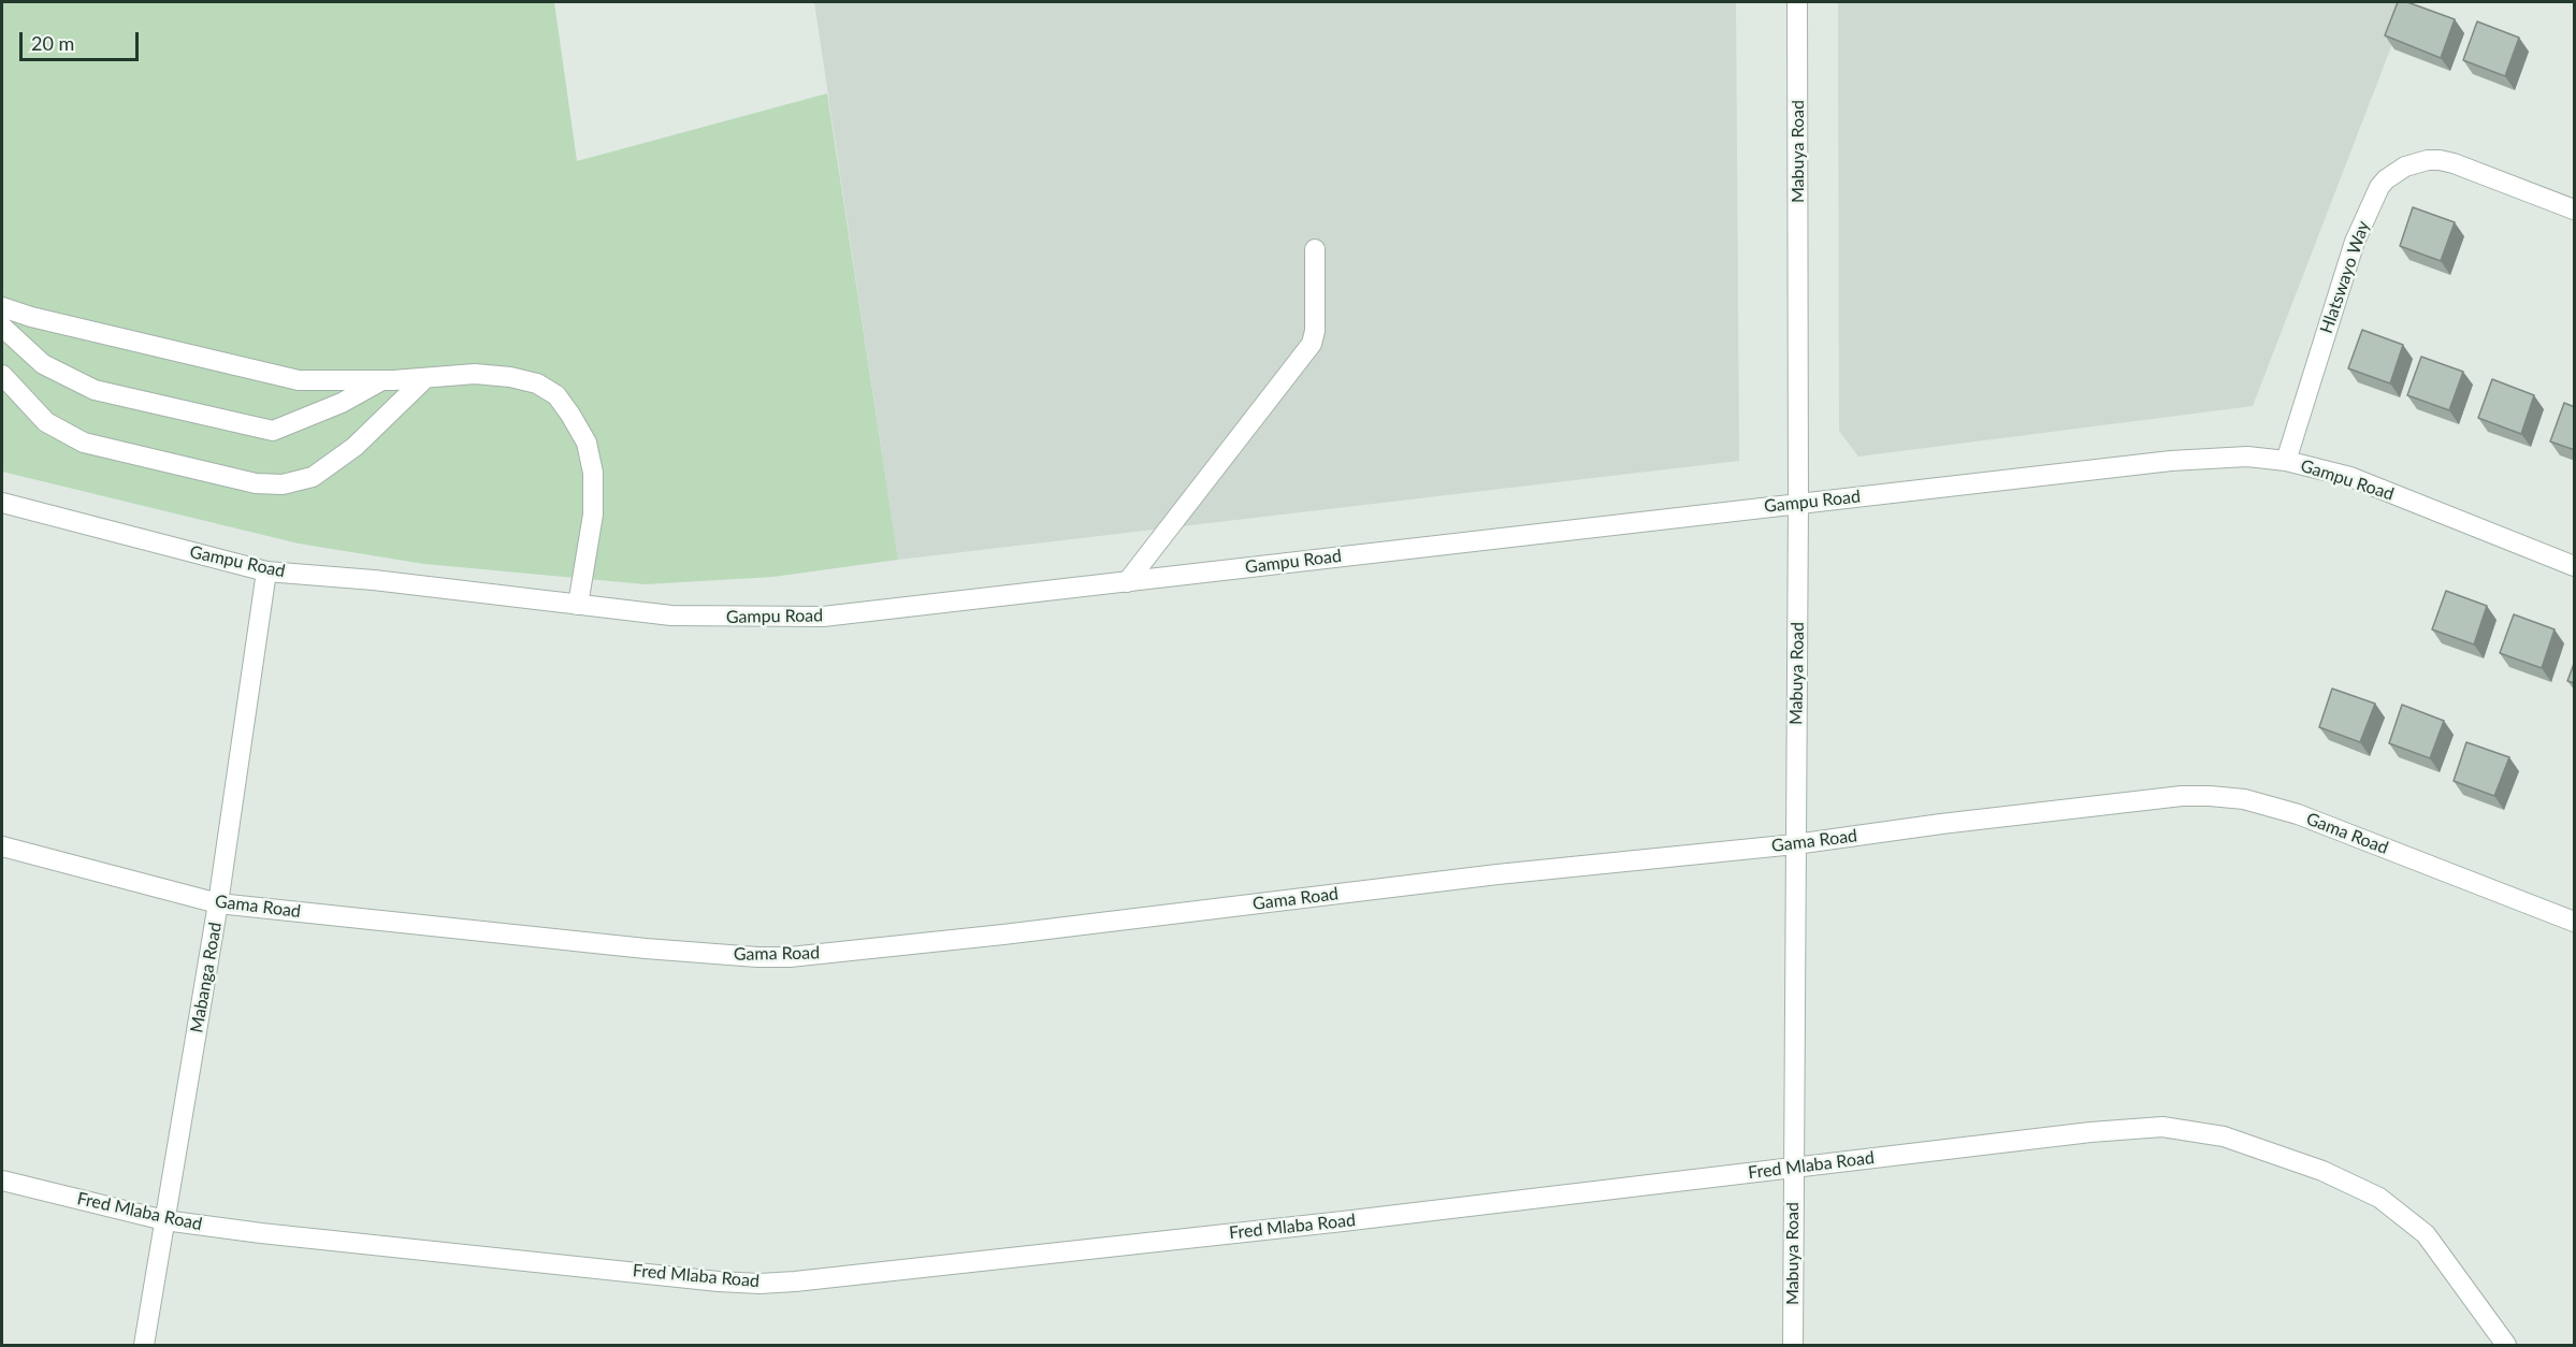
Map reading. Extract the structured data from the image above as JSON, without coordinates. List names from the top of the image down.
{
  "streets": {
    "street": [
      "Mabuya Road",
      "Hlatswayo Way",
      "Gampu Road",
      "Gama Road",
      "Mabanga Road",
      "Fred Mlaba Road"
    ]
  },
  "crossings": [
    ["Mabuya Road", "Gampu Road"],
    ["Mabuya Road", "Gama Road"],
    ["Mabuya Road", "Fred Mlaba Road"],
    ["Hlatswayo Way", "Gampu Road"],
    ["Gampu Road", "Mabanga Road"],
    ["Gama Road", "Mabanga Road"],
    ["Mabanga Road", "Fred Mlaba Road"]
  ],
  "scale_bar": "20 m"
}
